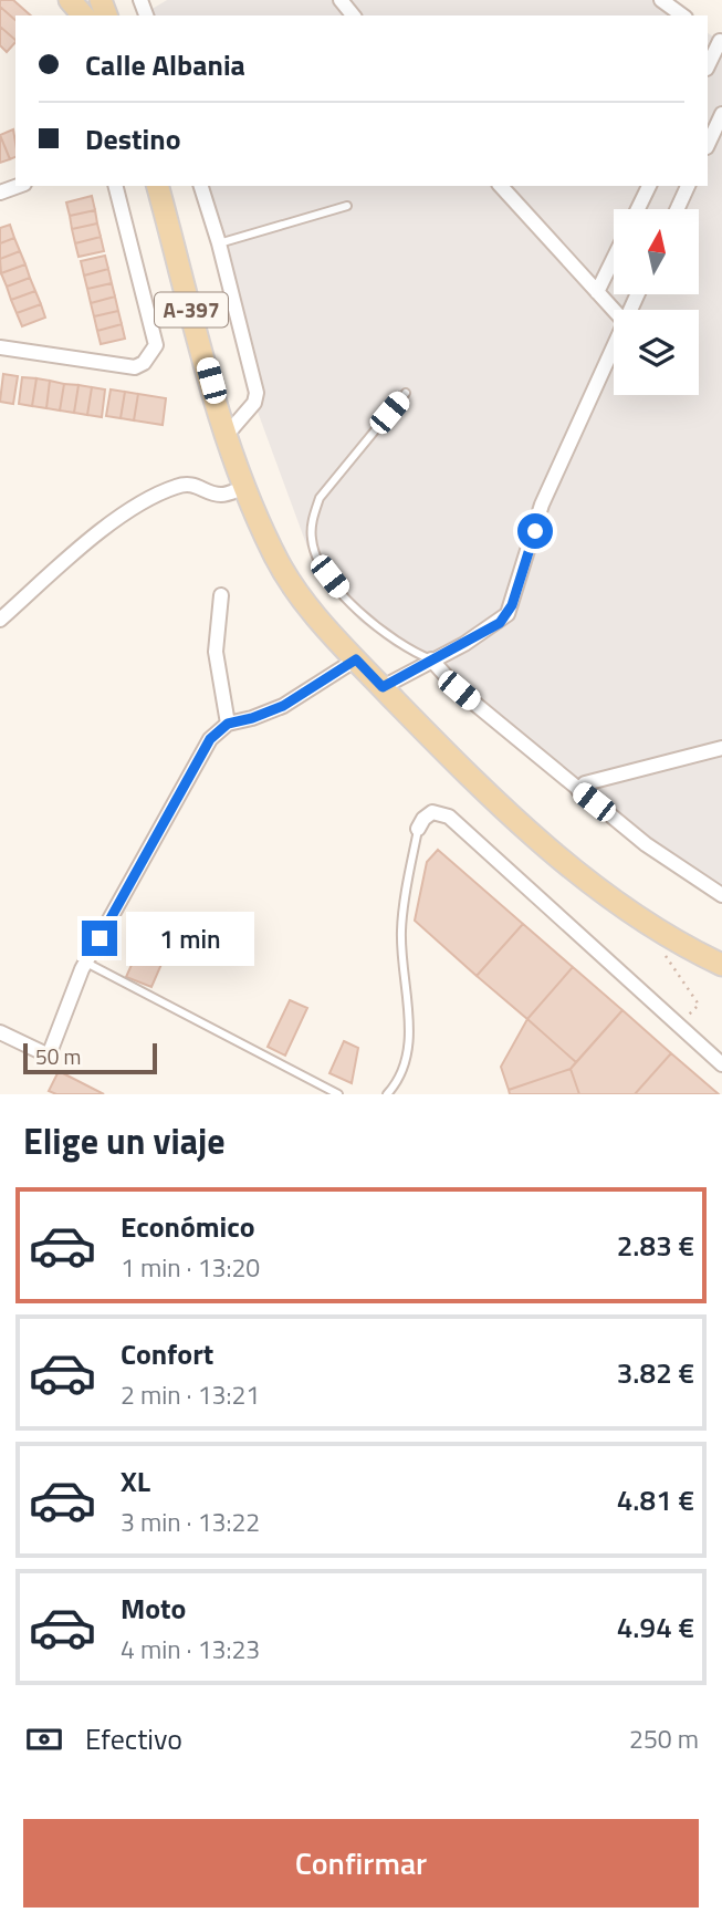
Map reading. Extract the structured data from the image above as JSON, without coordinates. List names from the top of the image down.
{
  "streets": {
    "main road": ["A-397"]
  },
  "scale_bar": "50 m",
  "north": "top",
  "page": {
    "banner": ["Calle Albania", "Destino"],
    "bubble": "1 min",
    "scale": "50 m",
    "heading": "Elige un viaje",
    "list": [
      {
        "name": "Económico",
        "note": "1 min · 13:20",
        "value": "2.83 €"
      },
      {
        "name": "Confort",
        "note": "2 min · 13:21",
        "value": "3.82 €"
      },
      {
        "name": "XL",
        "note": "3 min · 13:22",
        "value": "4.81 €"
      },
      {
        "name": "Moto",
        "note": "4 min · 13:23",
        "value": "4.94 €"
      }
    ],
    "pay": ["Efectivo", "250 m"],
    "buttons": "Confirmar"
  }
}
